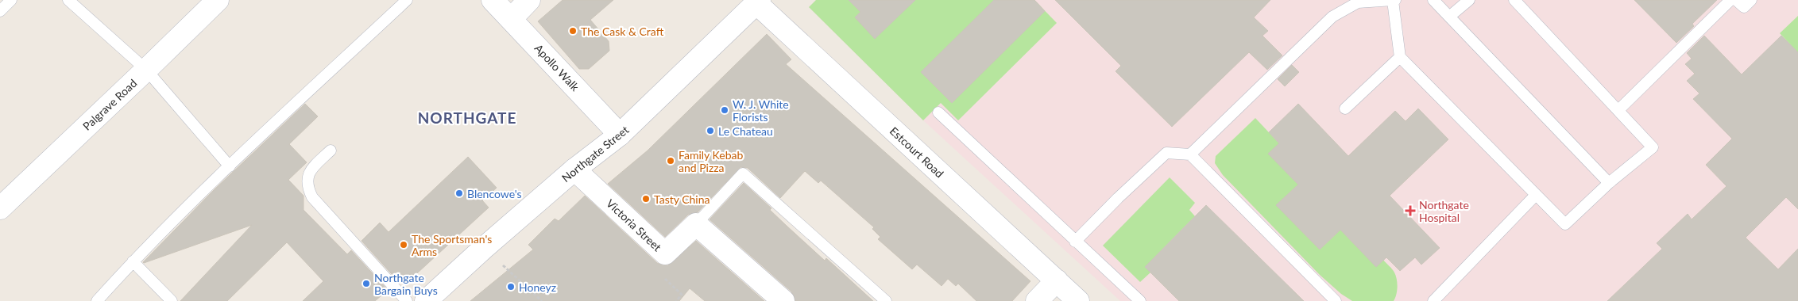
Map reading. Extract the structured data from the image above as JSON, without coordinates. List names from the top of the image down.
{
  "streets": {
    "street": [
      "Apollo Walk",
      "Palgrave Road",
      "Estcourt Road",
      "Northgate Street",
      "Victoria Street"
    ]
  },
  "crossings": [
    ["Apollo Walk", "Northgate Street"],
    ["Estcourt Road", "Northgate Street"],
    ["Northgate Street", "Victoria Street"]
  ],
  "districts": ["NORTHGATE"],
  "places": {
    "other": [
      "The Cask & Craft",
      "W. J. White Florists",
      "Le Chateau",
      "Family Kebab and Pizza",
      "Blencowe's",
      "Tasty China",
      "The Sportsman's Arms",
      "Northgate Bargain Buys",
      "Honeyz"
    ],
    "health": ["Northgate Hospital"]
  }
}
